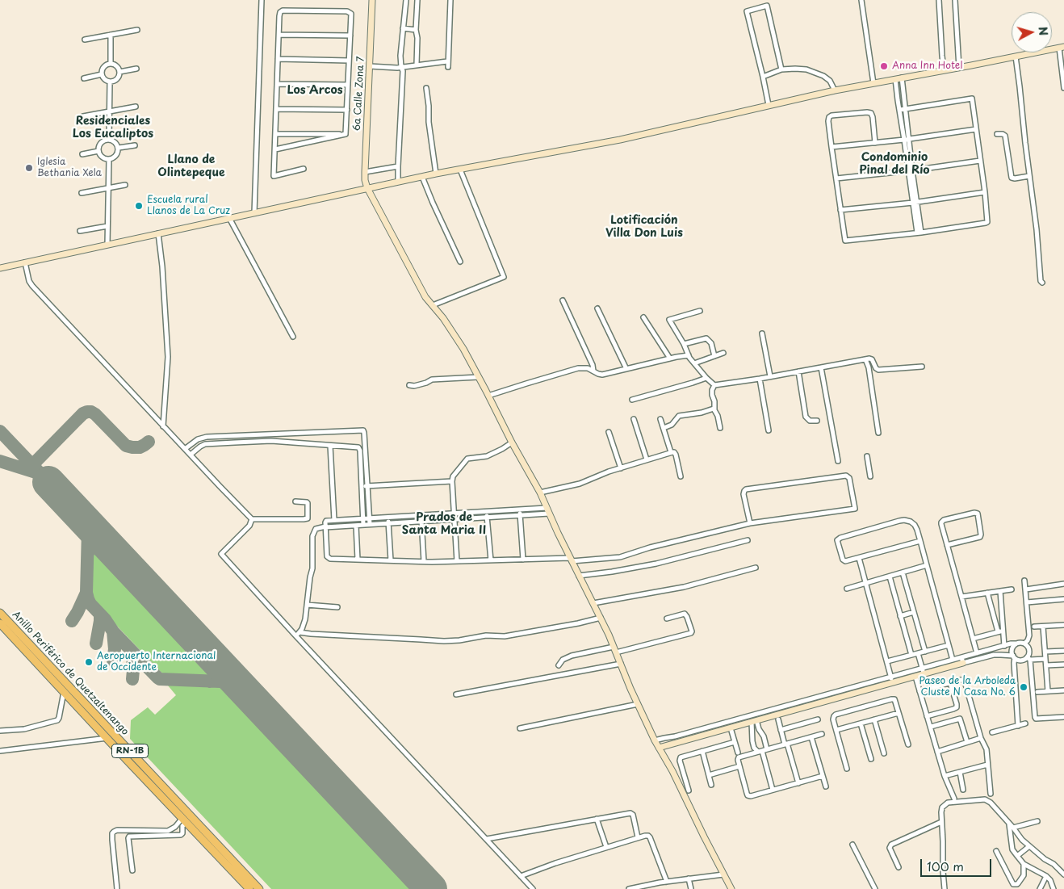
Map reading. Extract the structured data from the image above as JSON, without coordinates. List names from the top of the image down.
{
  "streets": {
    "highway": ["Anillo Periférico de Quetzaltenango", "RN-1B"],
    "street": ["6a Calle Zona 7"]
  },
  "districts": [
    "Los Arcos",
    "Residenciales Los Eucaliptos",
    "Condominio Pinal del Río",
    "Llano de Olintepeque",
    "Lotificación Villa Don Luis",
    "Prados de Santa Maria II"
  ],
  "places": [
    "Anna Inn Hotel",
    "Iglesia Bethania Xela",
    "Escuela rural Llanos de La Cruz",
    "Aeropuerto Internacional de Occidente",
    "Paseo de la Arboleda Cluste N Casa No. 6"
  ],
  "scale_bar": "100 m",
  "north": "right"
}
